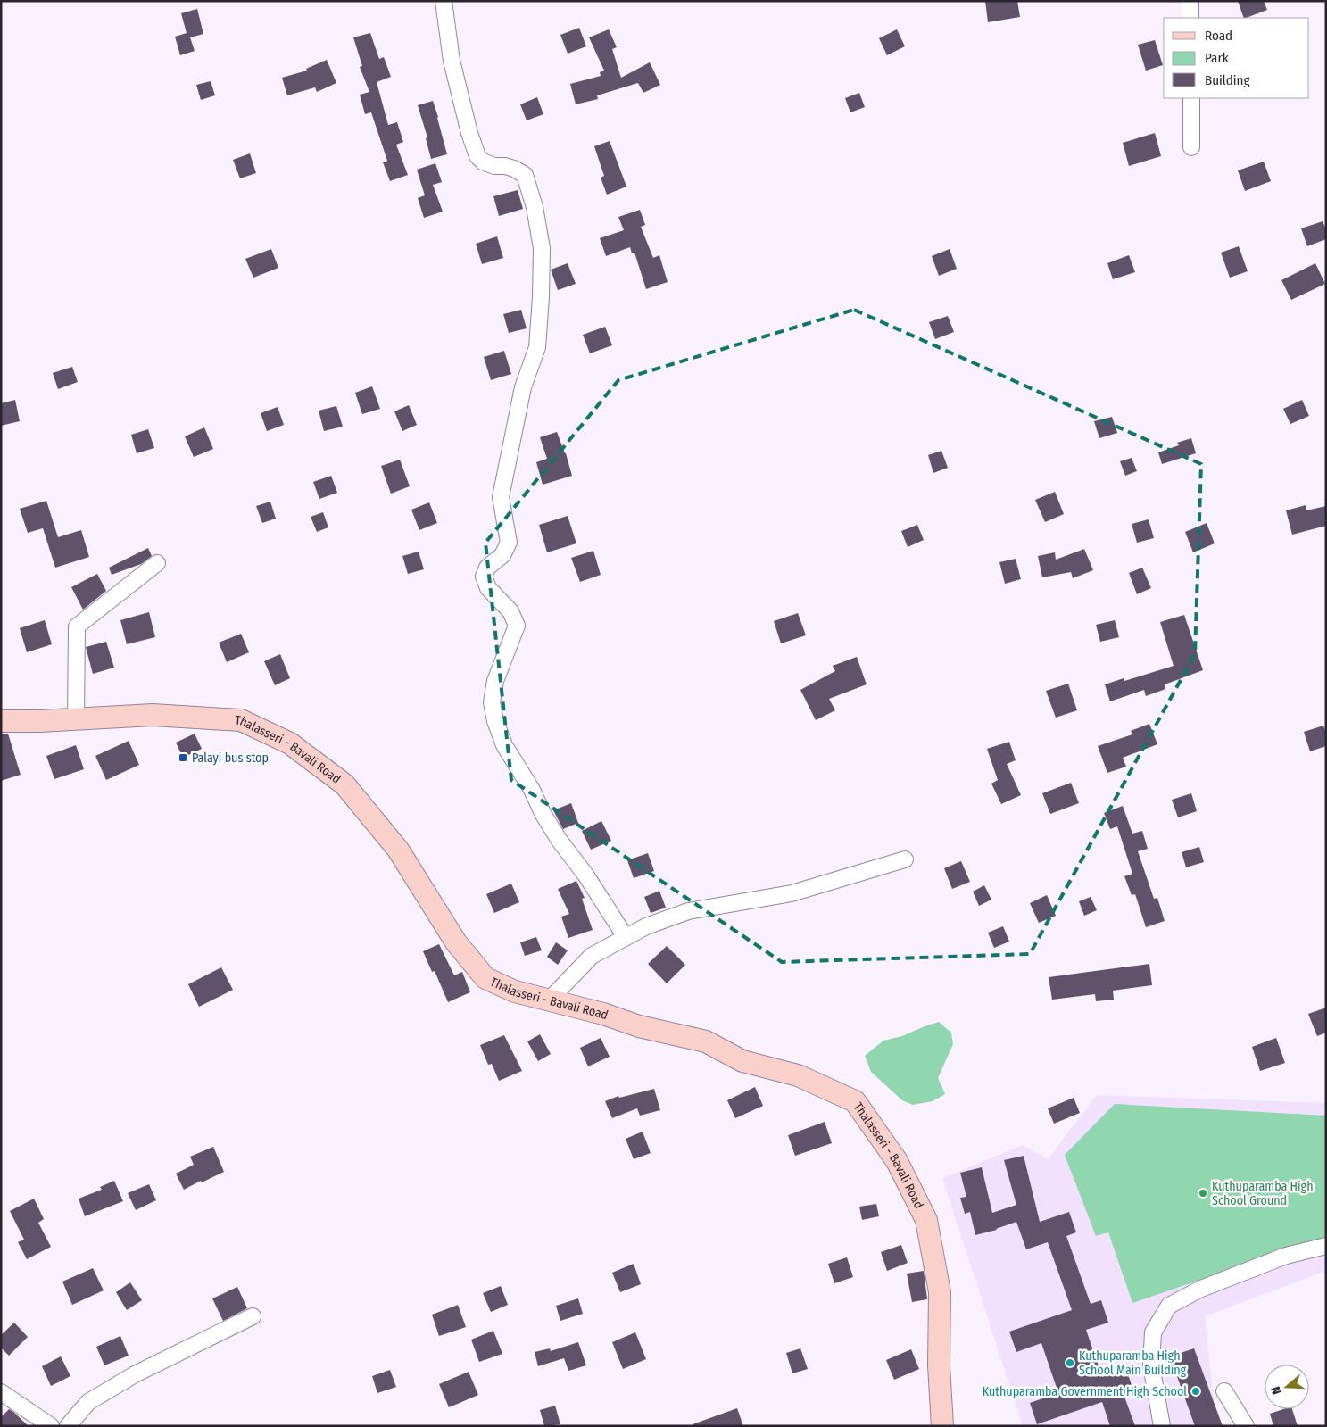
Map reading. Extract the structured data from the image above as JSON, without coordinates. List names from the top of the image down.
{
  "streets": {
    "main road": ["Thalasseri - Bavali Road"]
  },
  "places": {
    "transit": ["Palayi bus stop"],
    "other": ["Kuthuparamba High School Ground", "Kuthuparamba High School Main Building", "Kuthuparamba Government High School"]
  },
  "legend": ["Road", "Park", "Building"],
  "north": "left"
}
